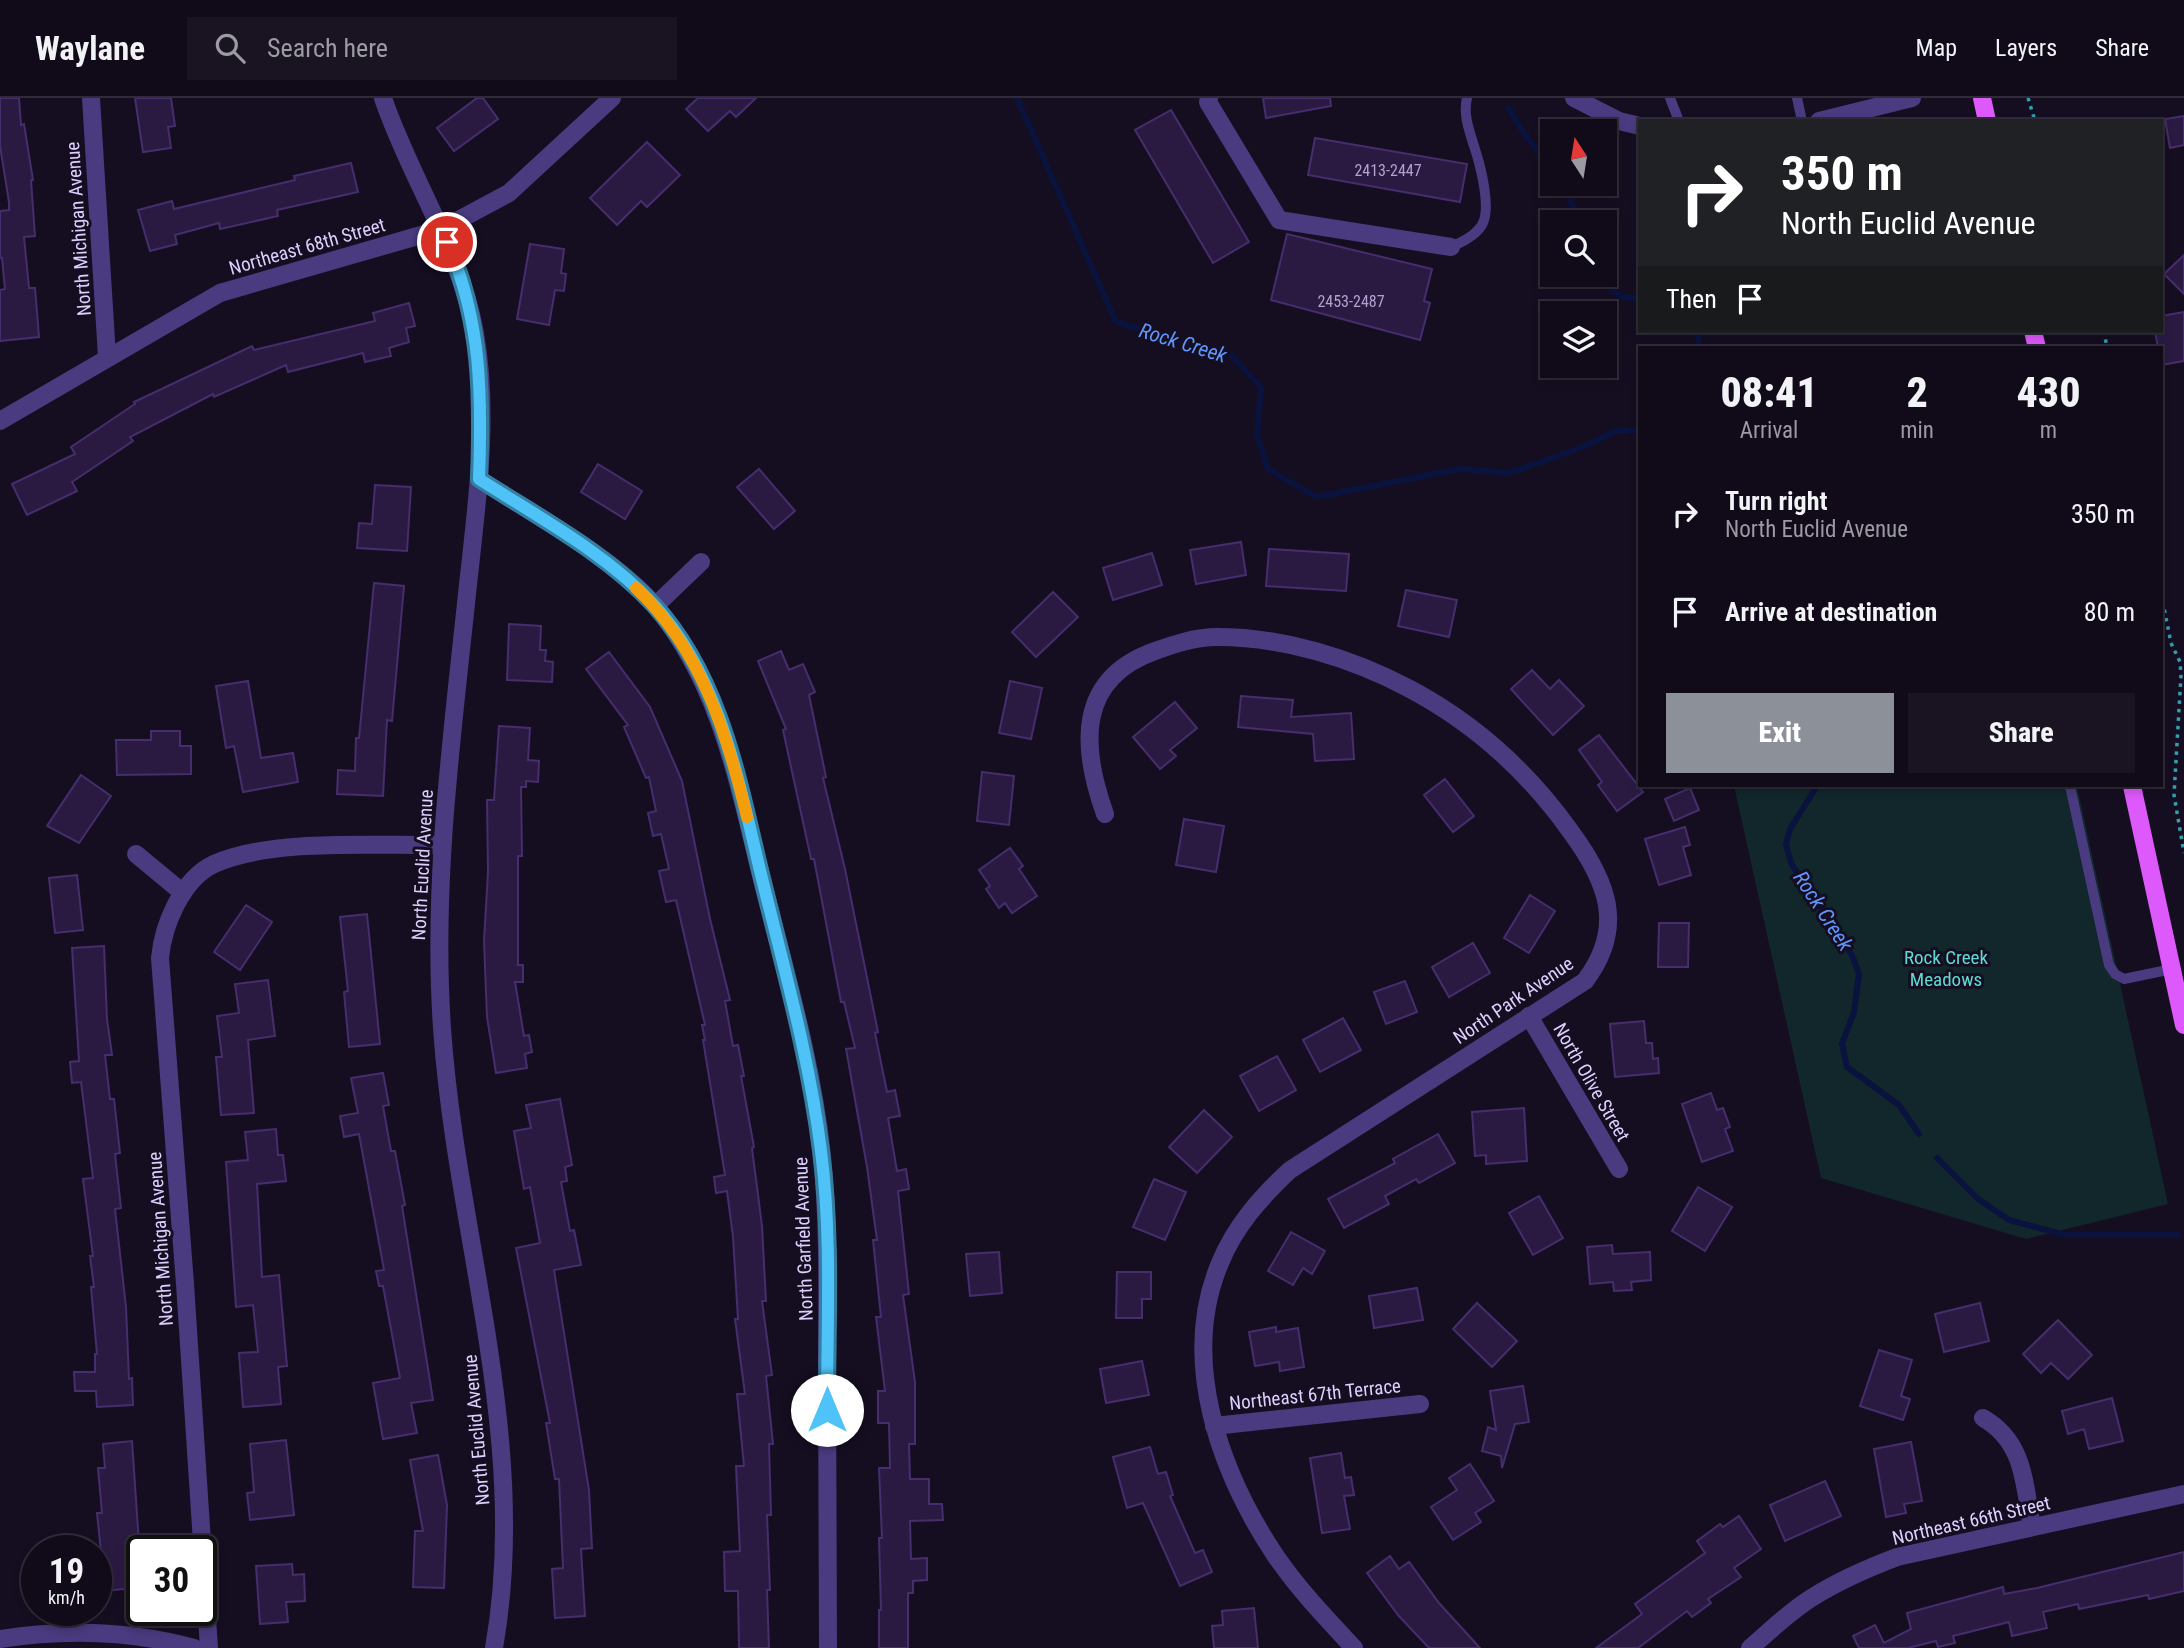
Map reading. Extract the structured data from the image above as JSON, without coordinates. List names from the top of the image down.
{
  "streets": {
    "street": [
      "North Michigan Avenue",
      "Northeast 68th Street",
      "North Euclid Avenue",
      "North Park Avenue",
      "North Olive Street",
      "North Garfield Avenue",
      "Northeast 67th Terrace",
      "Northeast 66th Street"
    ]
  },
  "crossings": [
    ["North Michigan Avenue", "Northeast 68th Street"],
    ["Northeast 68th Street", "North Euclid Avenue"],
    ["North Euclid Avenue", "North Garfield Avenue"],
    ["North Park Avenue", "North Olive Street"],
    ["North Park Avenue", "Northeast 67th Terrace"]
  ],
  "water": ["Rock Creek"],
  "parks": ["Rock Creek Meadows"],
  "house_numbers": ["2413-2447", "2453-2487"],
  "north": "top",
  "page": {
    "header": "Waylane",
    "search": "Search here",
    "nav": ["Map", "Layers", "Share"],
    "turn": ["350 m", "North Euclid Avenue"],
    "then": "Then",
    "eta": [
      "08:41",
      "Arrival",
      "2",
      "min",
      "430",
      "m"
    ],
    "list": [
      {
        "name": "Turn right",
        "note": "North Euclid Avenue",
        "value": "350 m"
      },
      {
        "name": "Arrive at destination",
        "value": "80 m"
      }
    ],
    "buttons": ["Exit", "Share"],
    "speed": "19 km/h",
    "limit": "30"
  }
}
